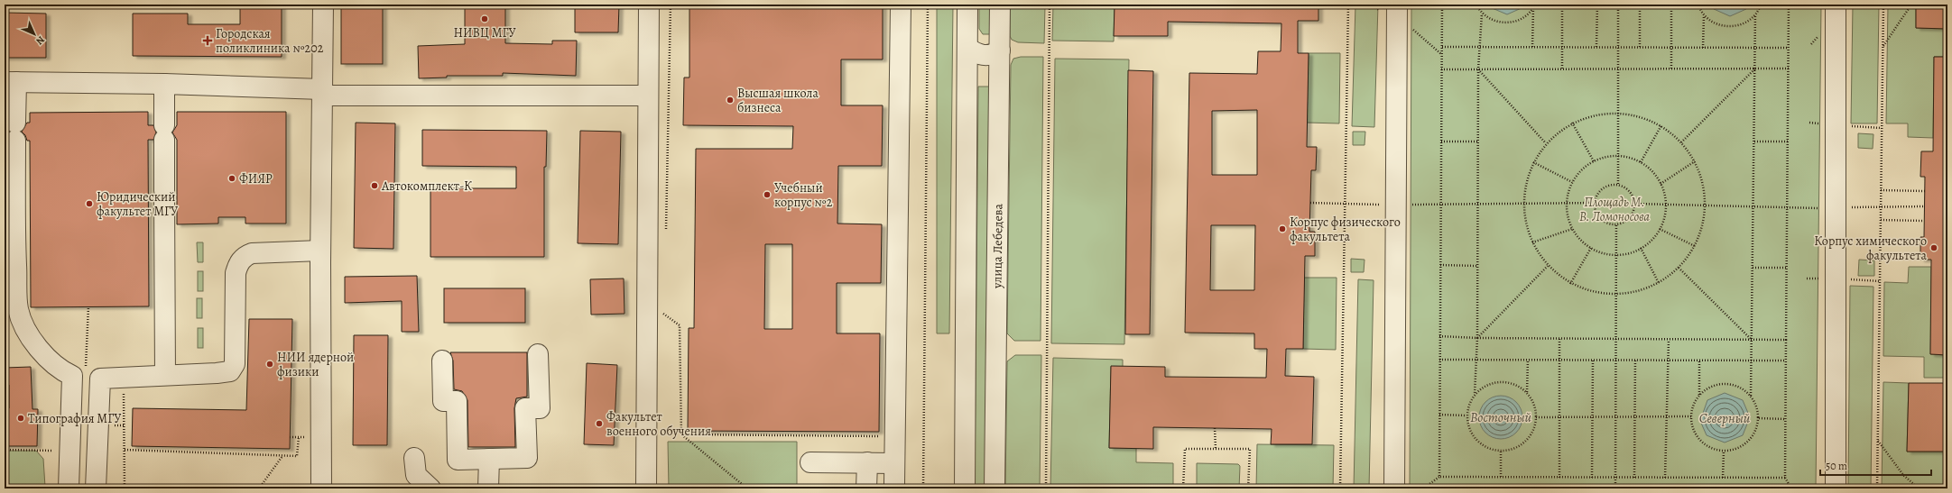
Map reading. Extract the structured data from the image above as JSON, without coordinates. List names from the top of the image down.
{
  "streets": {
    "street": ["улица Лебедева"]
  },
  "water": ["Восточный", "Северный"],
  "parks": ["Площадь М. В. Ломоносова"],
  "places": {
    "other": [
      "НИВЦ МГУ",
      "Высшая школа бизнеса",
      "ФИЯР",
      "Автокомплект-К",
      "Учебный корпус №2",
      "Юридический факультет МГУ",
      "Корпус физического факультета",
      "Корпус химического факультета",
      "НИИ ядерной физики",
      "Типография МГУ",
      "Факультет военного обучения"
    ],
    "health": ["Городская поликлиника №202"]
  },
  "scale_bar": "50 m",
  "north": "bottom right"
}
